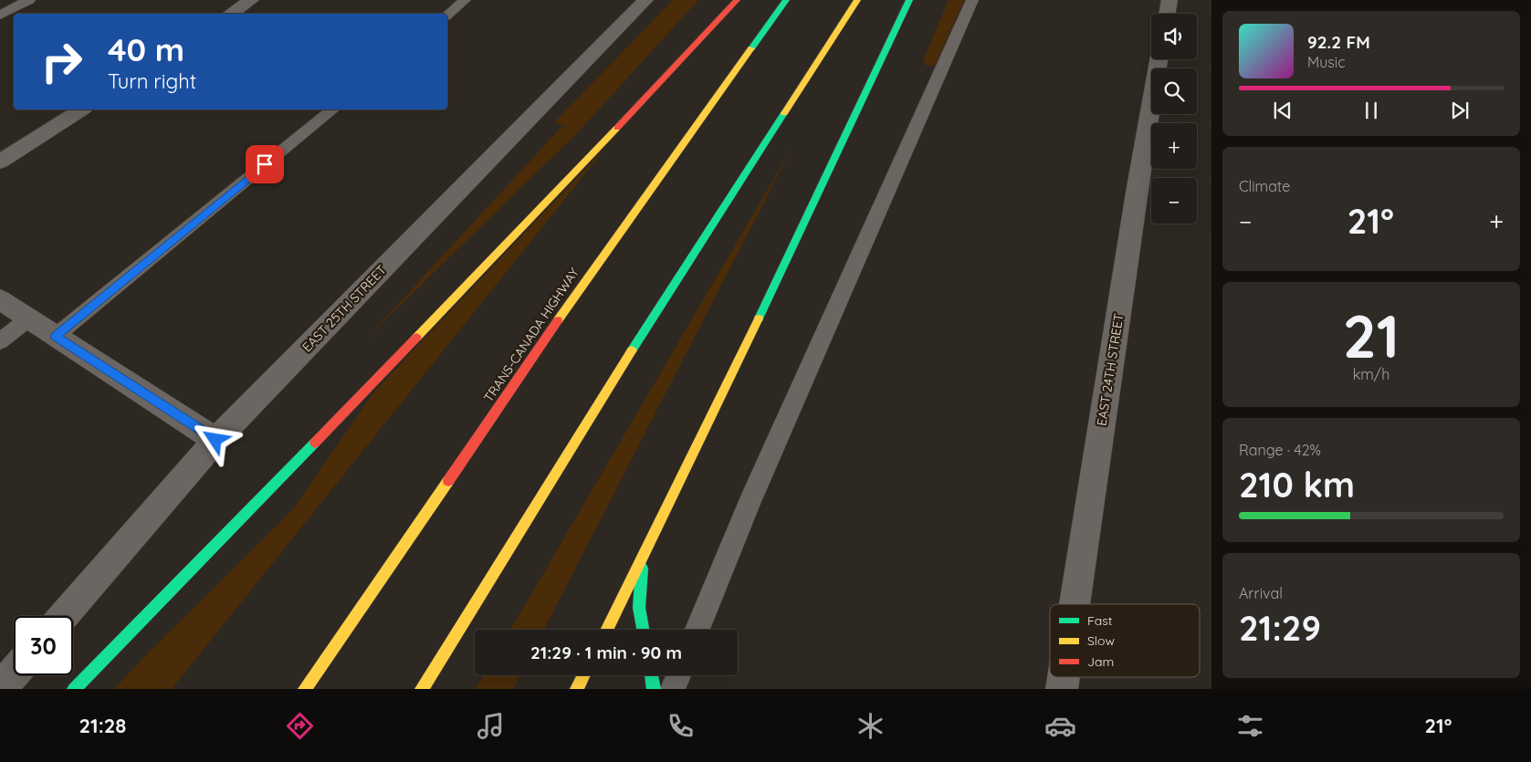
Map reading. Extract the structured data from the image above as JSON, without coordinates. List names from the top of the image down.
{
  "streets": {
    "highway": ["TRANS-CANADA HIGHWAY"],
    "street": ["EAST 25TH STREET", "EAST 24TH STREET"]
  },
  "legend": ["Fast", "Slow", "Jam"],
  "page": {
    "map_buttons": ["+", "−"],
    "turn": ["40 m", "Turn right"],
    "song": ["92.2 FM", "Music"],
    "tile": [
      "Climate",
      ["21", "km/h"],
      ["Range · 42%", "210 km"],
      ["Arrival", "21:29"]
    ],
    "heat": ["−", "21°", "+"],
    "limit": "30",
    "trip": "21:29 · 1 min · 90 m",
    "tabs": ["21:28", "21°"]
  }
}
